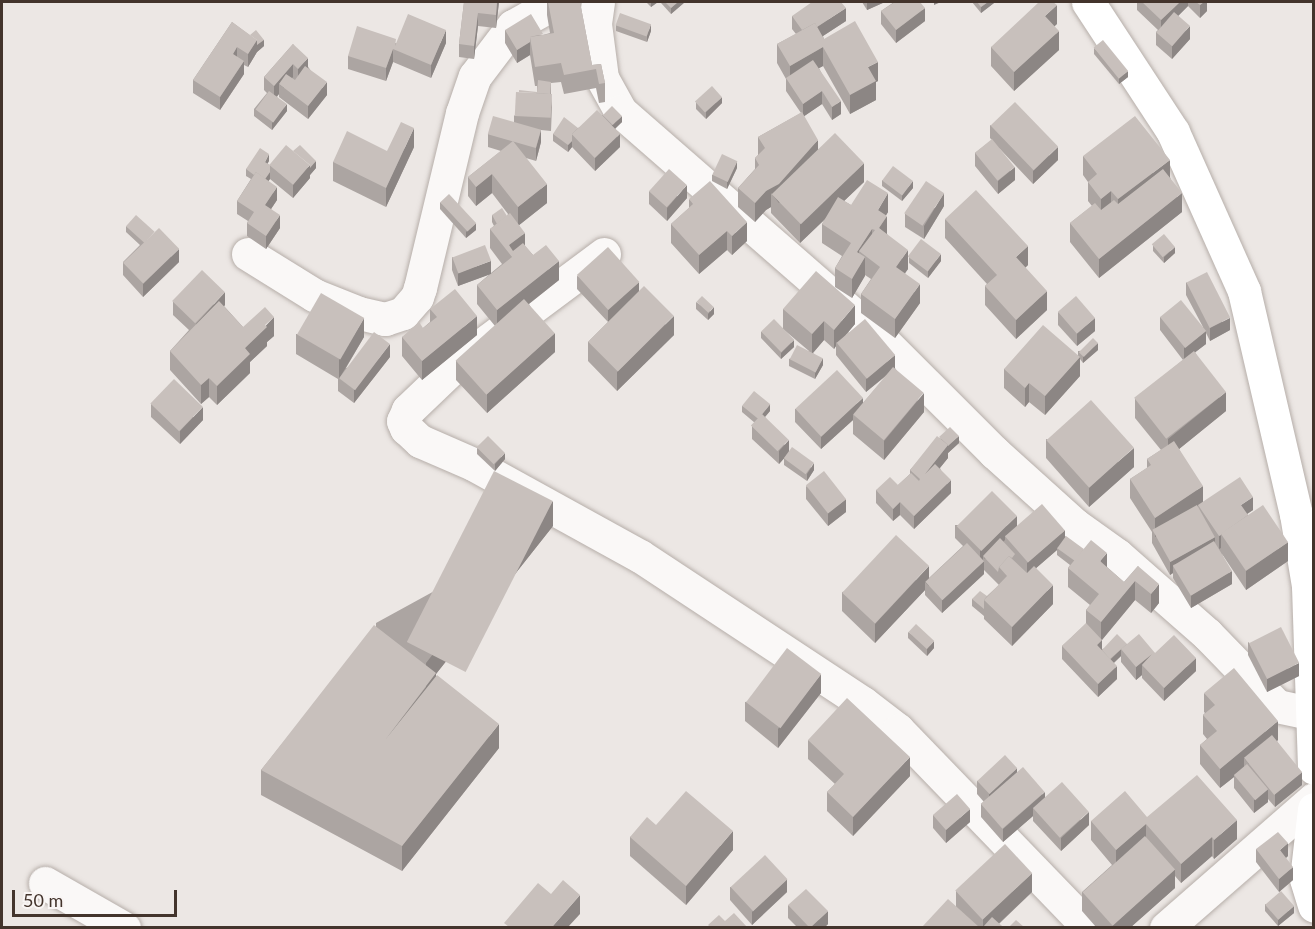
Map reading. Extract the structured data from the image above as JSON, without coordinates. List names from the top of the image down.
{
  "scale_bar": "50 m"
}
